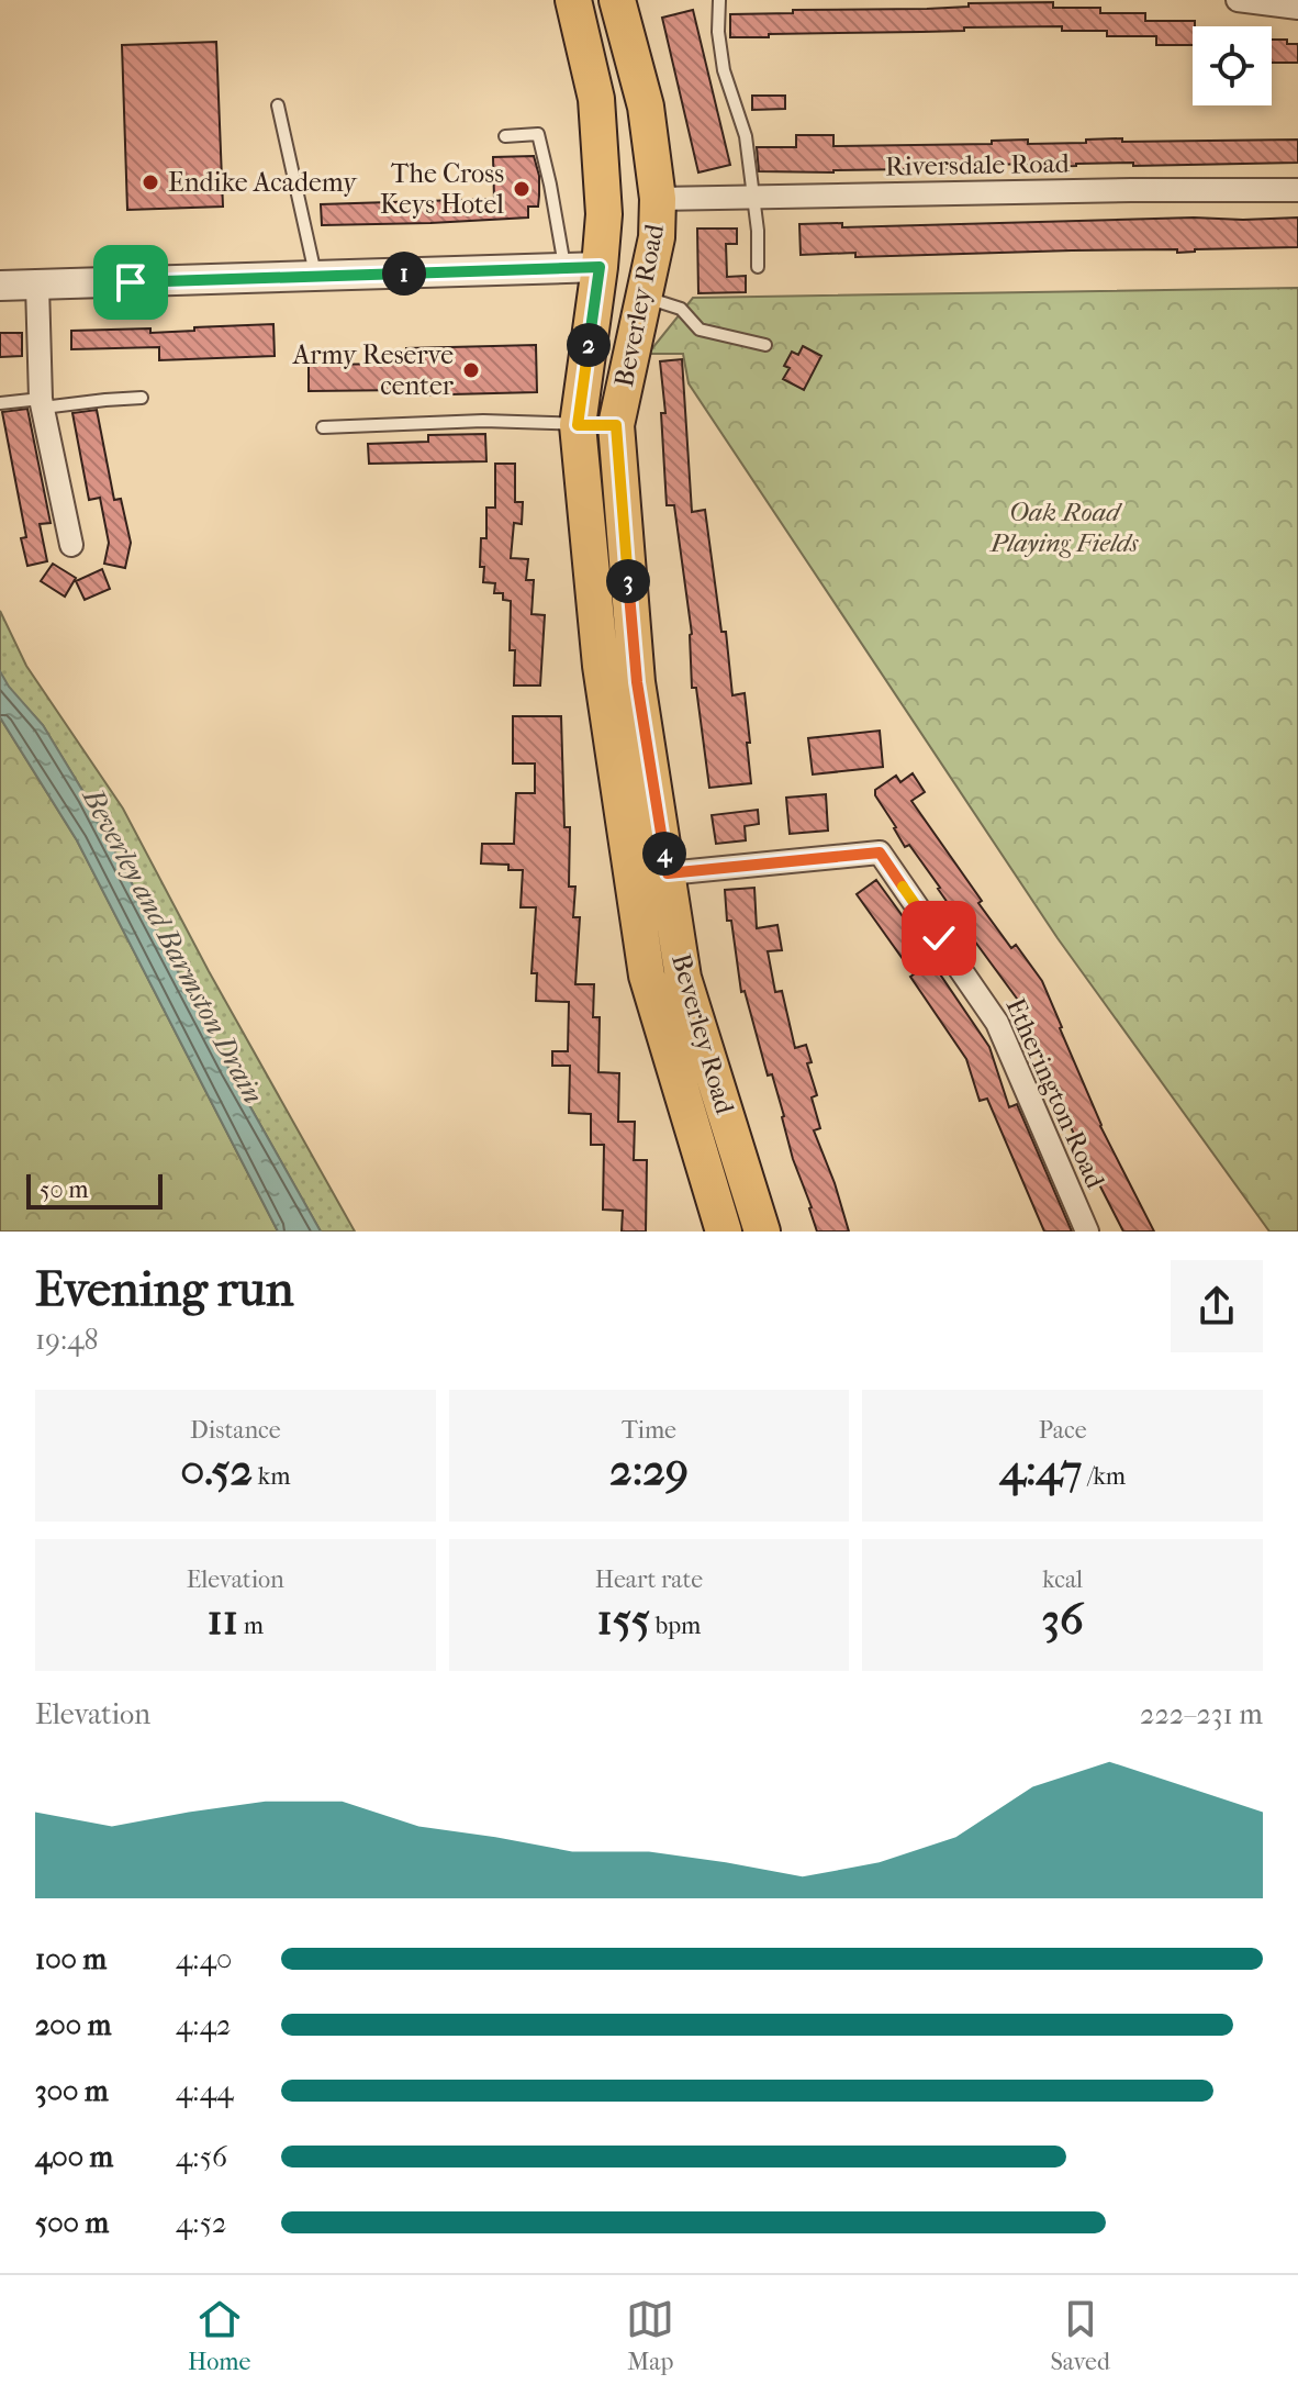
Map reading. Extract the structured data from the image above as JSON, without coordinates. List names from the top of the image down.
{
  "streets": {
    "main road": ["Beverley Road"],
    "street": ["Riversdale Road", "Etherington Road"]
  },
  "crossings": [
    ["Riversdale Road", "Beverley Road"],
    ["Beverley Road", "Etherington Road"]
  ],
  "water": ["Beverley and Barmston Drain"],
  "parks": ["Oak Road Playing Fields"],
  "places": ["Endike Academy", "The Cross Keys Hotel", "Army Reserve center"],
  "scale_bar": "50 m",
  "page": {
    "pins": [
      "1",
      "2",
      "3",
      "4"
    ],
    "scale": "50 m",
    "heading": ["Evening run", "19:48"],
    "stats": [
      ["Distance", "0.52 km"],
      ["Time", "2:29"],
      ["Pace", "4:47 /km"],
      ["Elevation", "11 m"],
      ["Heart rate", "155 bpm"],
      ["kcal", "36"]
    ],
    "chart": ["Elevation", "222–231 m"],
    "list": [
      {
        "name": "100 m",
        "note": "4:40"
      },
      {
        "name": "200 m",
        "note": "4:42"
      },
      {
        "name": "300 m",
        "note": "4:44"
      },
      {
        "name": "400 m",
        "note": "4:56"
      },
      {
        "name": "500 m",
        "note": "4:52"
      }
    ],
    "tabs": ["Home", "Map", "Saved"]
  }
}
